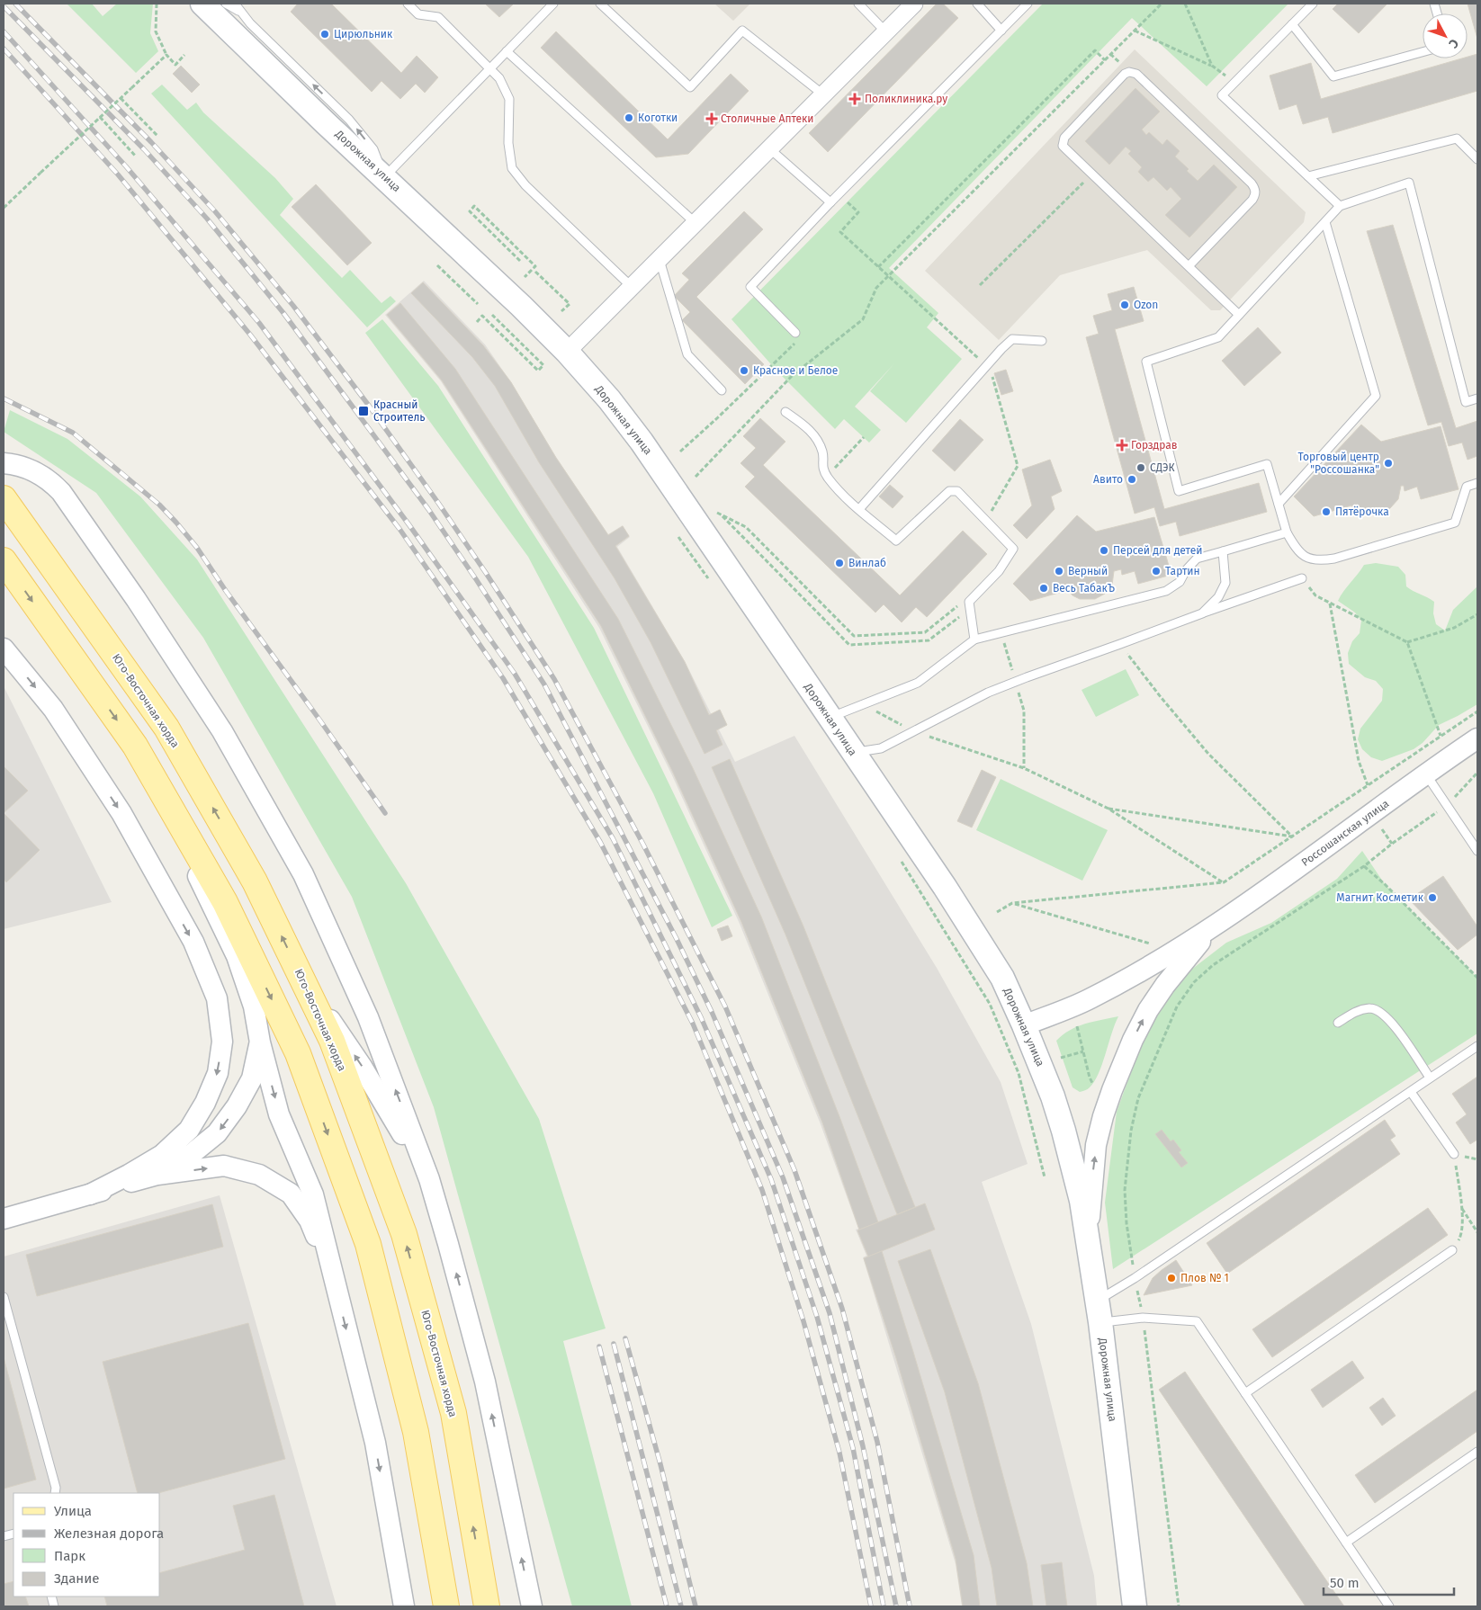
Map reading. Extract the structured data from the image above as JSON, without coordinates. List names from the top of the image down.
{
  "streets": {
    "main road": ["Дорожная улица", "Юго-Восточная хорда"],
    "street": ["Россошанская улица"]
  },
  "crossings": [
    ["Дорожная улица", "Россошанская улица"]
  ],
  "one_way": ["Россошанская улица"],
  "places": {
    "other": [
      "Цирюльник",
      "Коготки",
      "Ozon",
      "Красное и Белое",
      "Торговый центр \"Россошанка\"",
      "СДЭК",
      "Авито",
      "Пятёрочка",
      "Персей для детей",
      "Винлаб",
      "Верный",
      "Тартин",
      "Весь ТабакЪ",
      "Магнит Косметик",
      "Плов № 1"
    ],
    "health": ["Поликлиника.ру", "Столичные Аптеки", "Горздрав"],
    "transit": ["Красный Строитель"]
  },
  "legend": [
    "Улица",
    "Железная дорога",
    "Парк",
    "Здание"
  ],
  "scale_bar": "50 m",
  "north": "bottom right"
}
